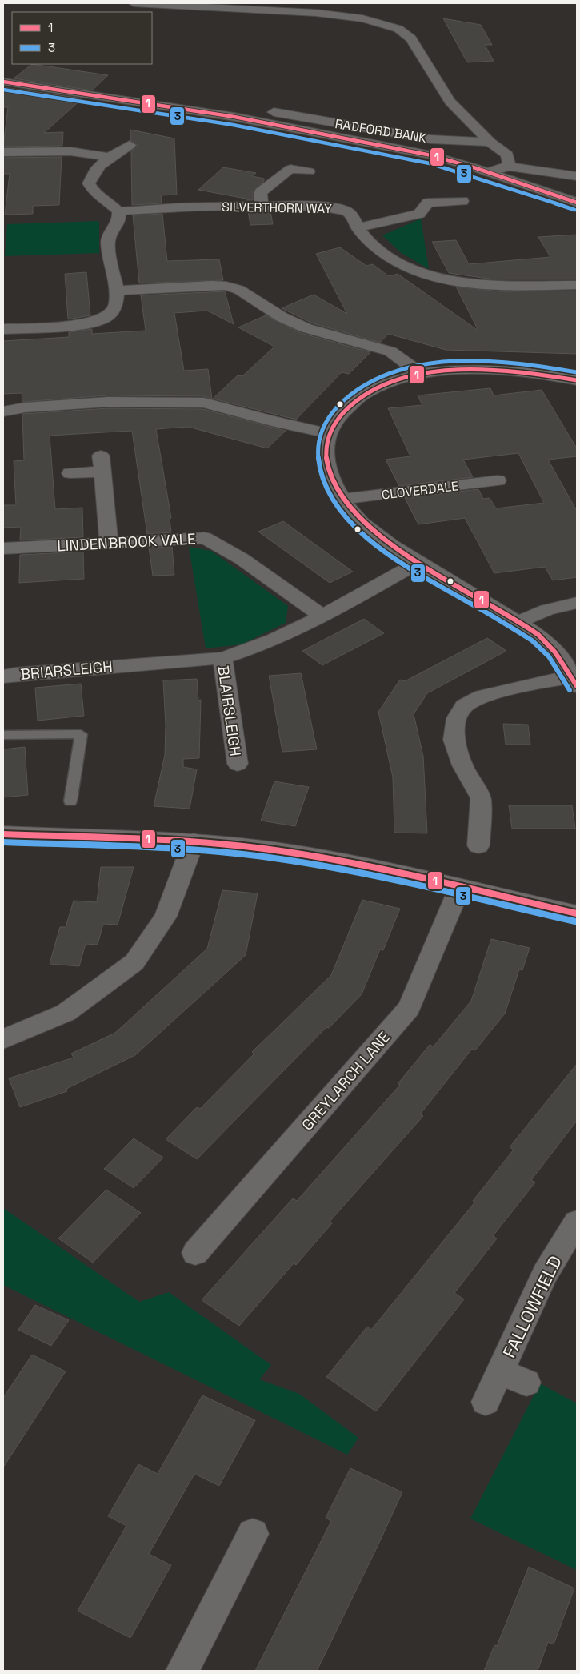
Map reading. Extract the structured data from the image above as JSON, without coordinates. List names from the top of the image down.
{
  "streets": {
    "highway": ["RADFORD BANK"],
    "street": [
      "SILVERTHORN WAY",
      "CLOVERDALE",
      "LINDENBROOK VALE",
      "BRIARSLEIGH",
      "BLAIRSLEIGH",
      "GREYLARCH LANE",
      "FALLOWFIELD"
    ]
  },
  "crossings": [
    ["LINDENBROOK VALE", "BRIARSLEIGH"],
    ["BRIARSLEIGH", "BLAIRSLEIGH"]
  ],
  "lines": ["transit line 1", "transit line 3"],
  "legend": ["1", "3"]
}
